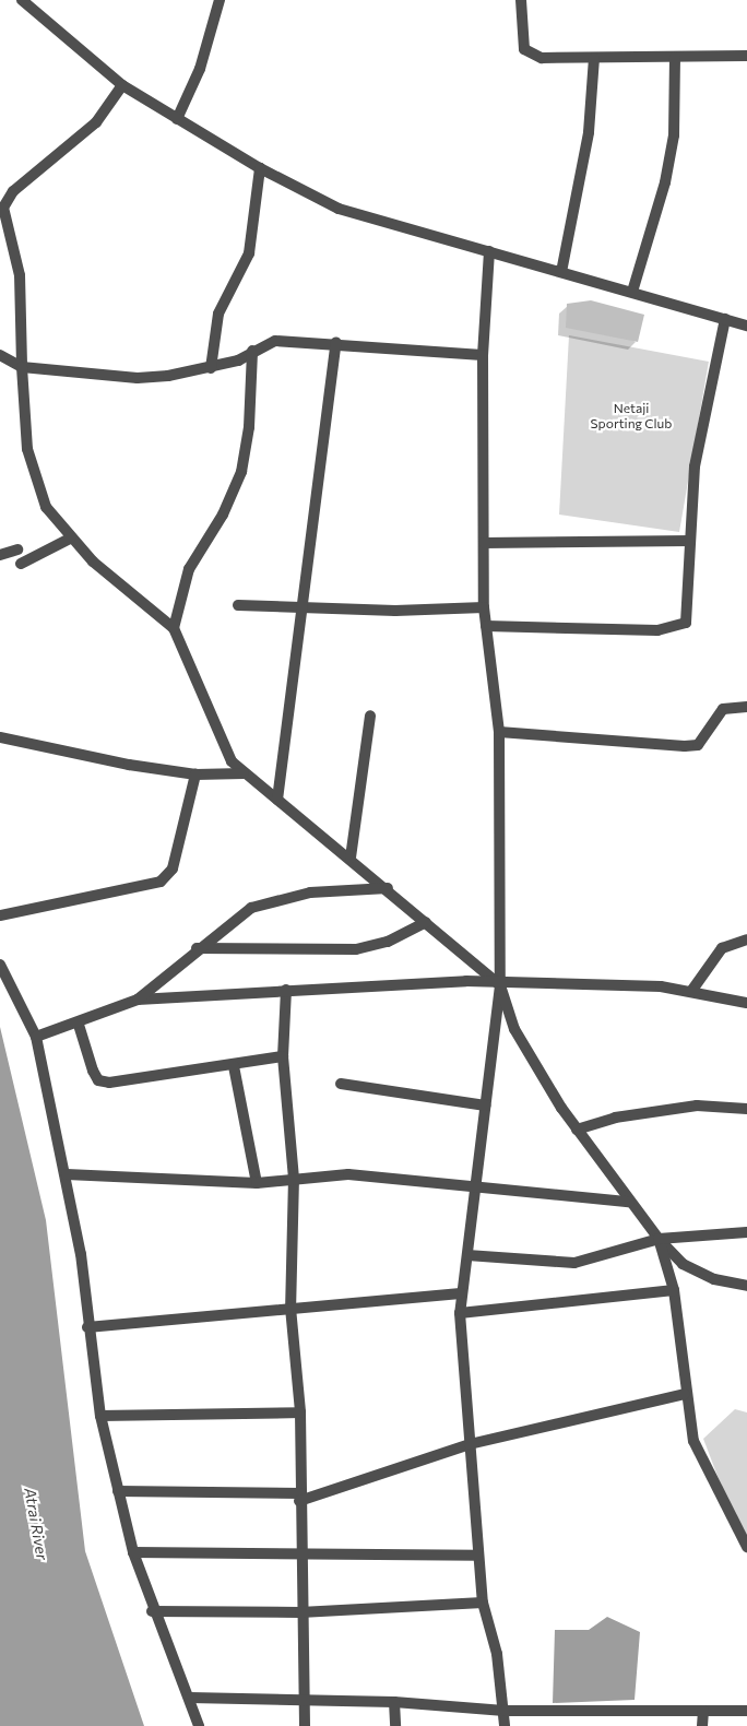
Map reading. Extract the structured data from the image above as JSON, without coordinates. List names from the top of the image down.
{
  "water": ["Atrai River"],
  "parks": ["Netaji Sporting Club"]
}
